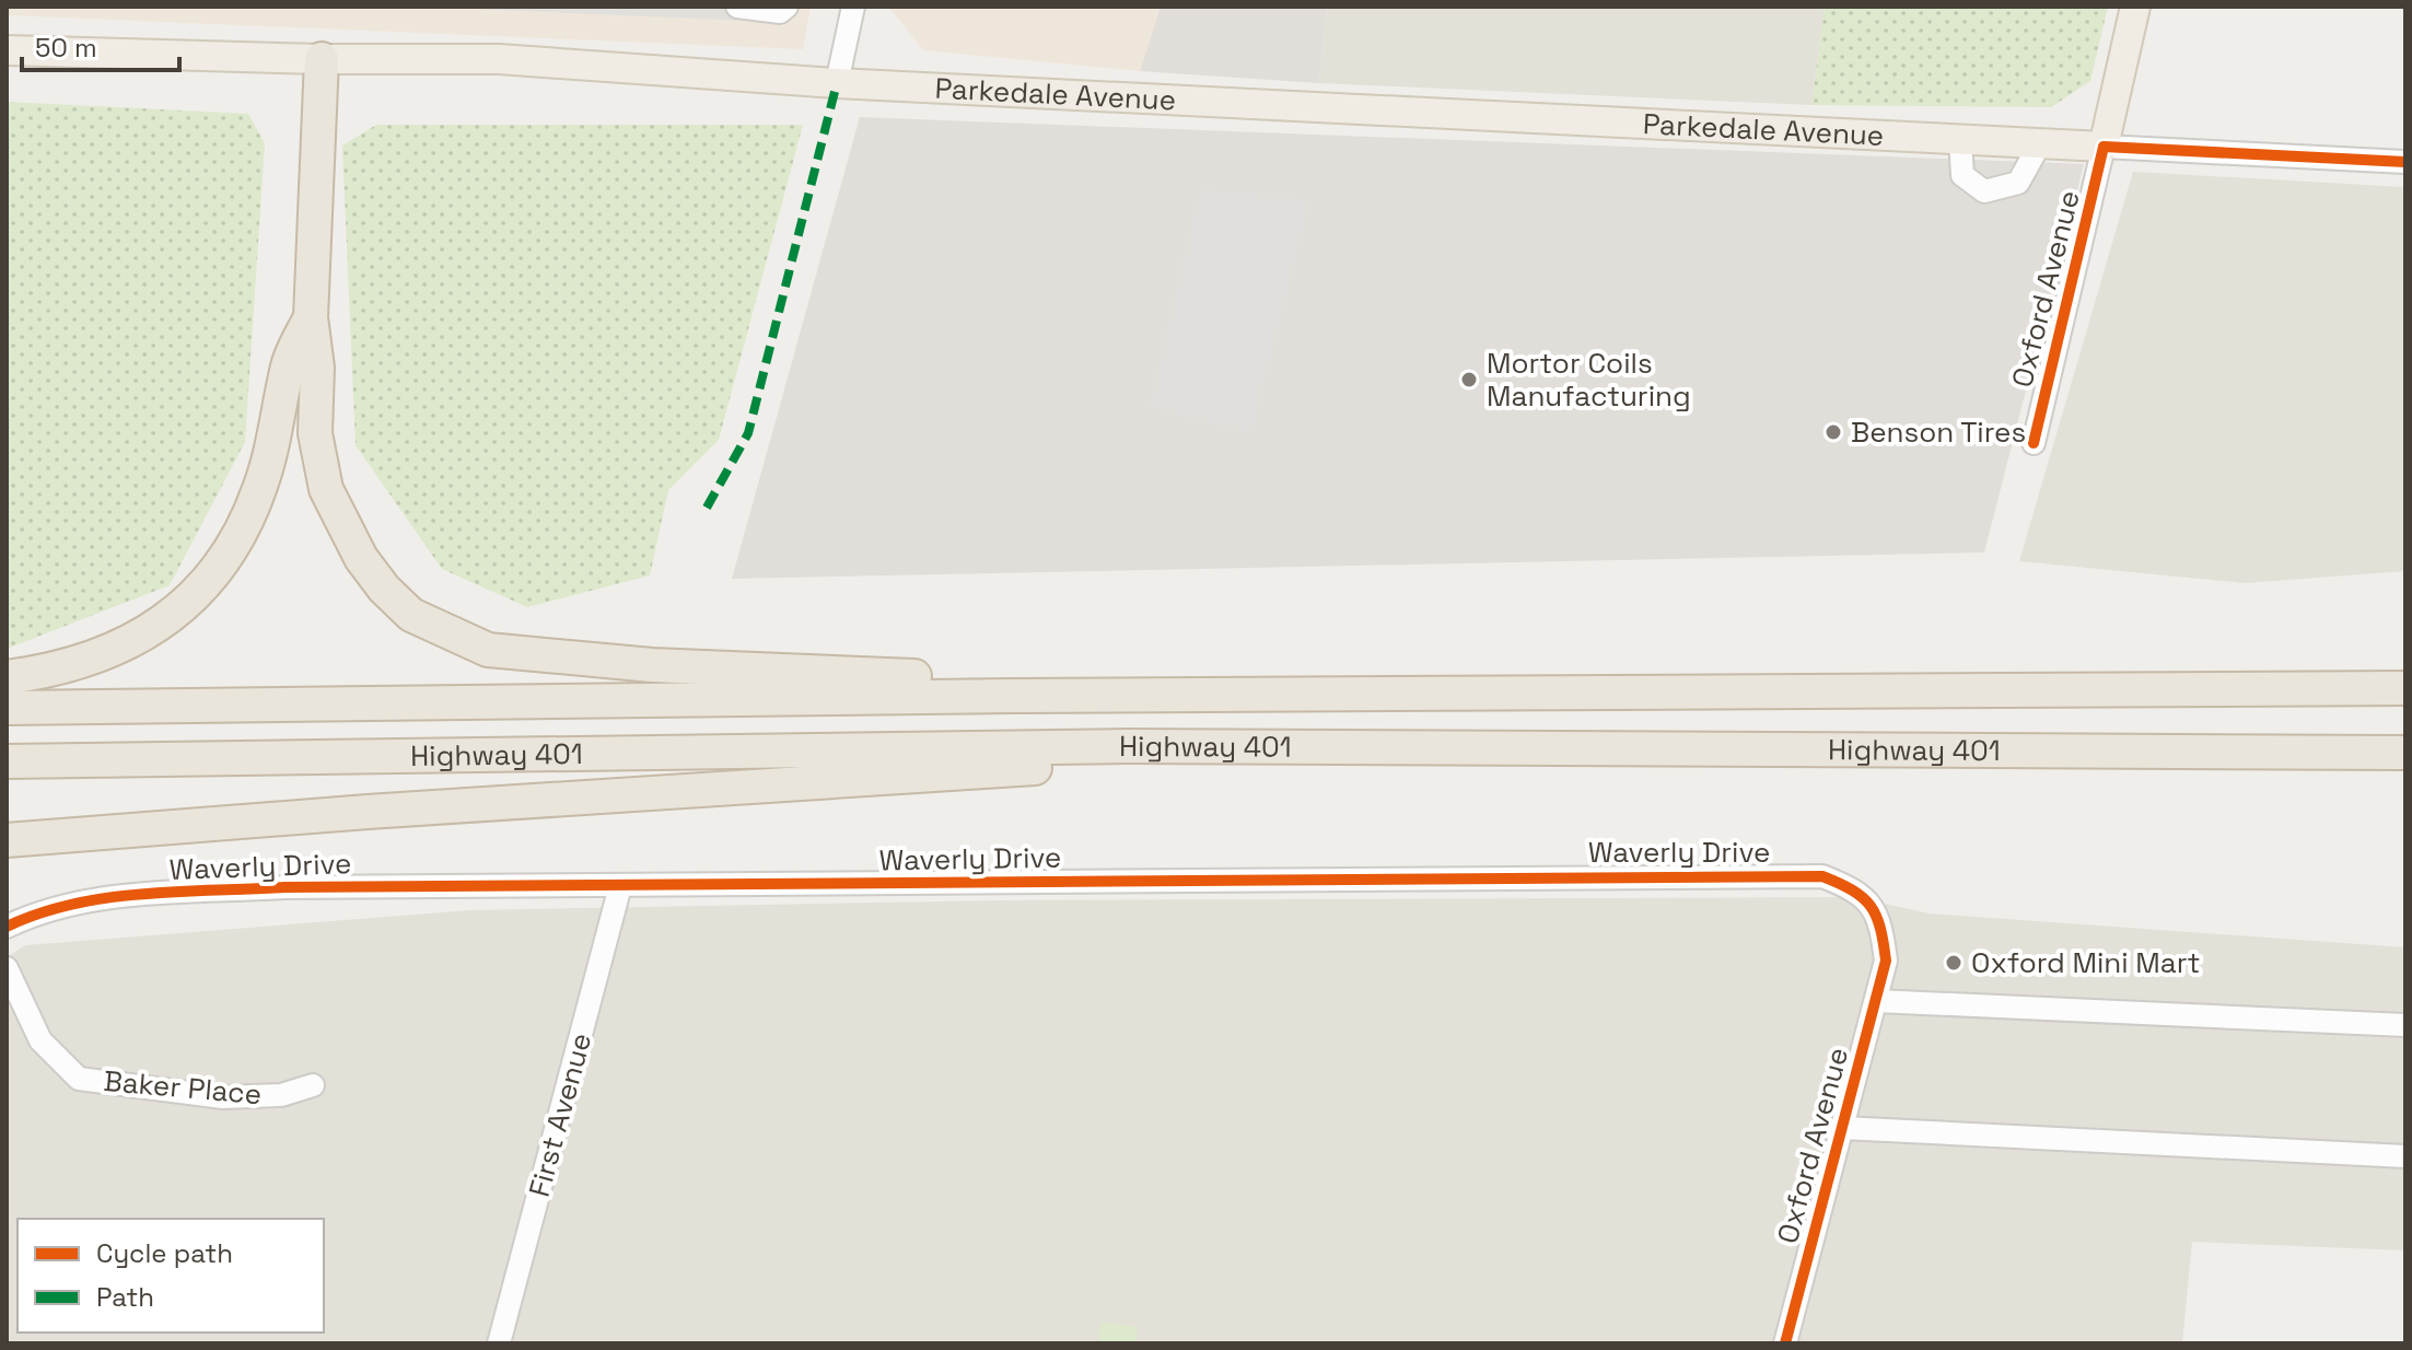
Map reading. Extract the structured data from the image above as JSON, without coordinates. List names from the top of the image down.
{
  "streets": {
    "highway": ["Highway 401"],
    "main road": ["Parkedale Avenue"],
    "street": [
      "Oxford Avenue",
      "Waverly Drive",
      "Baker Place",
      "First Avenue"
    ]
  },
  "crossings": [
    ["Parkedale Avenue", "Oxford Avenue"],
    ["Oxford Avenue", "Waverly Drive"],
    ["Waverly Drive", "First Avenue"]
  ],
  "places": ["Mortor Coils Manufacturing", "Benson Tires", "Oxford Mini Mart"],
  "legend": ["Cycle path", "Path"],
  "scale_bar": "50 m"
}
